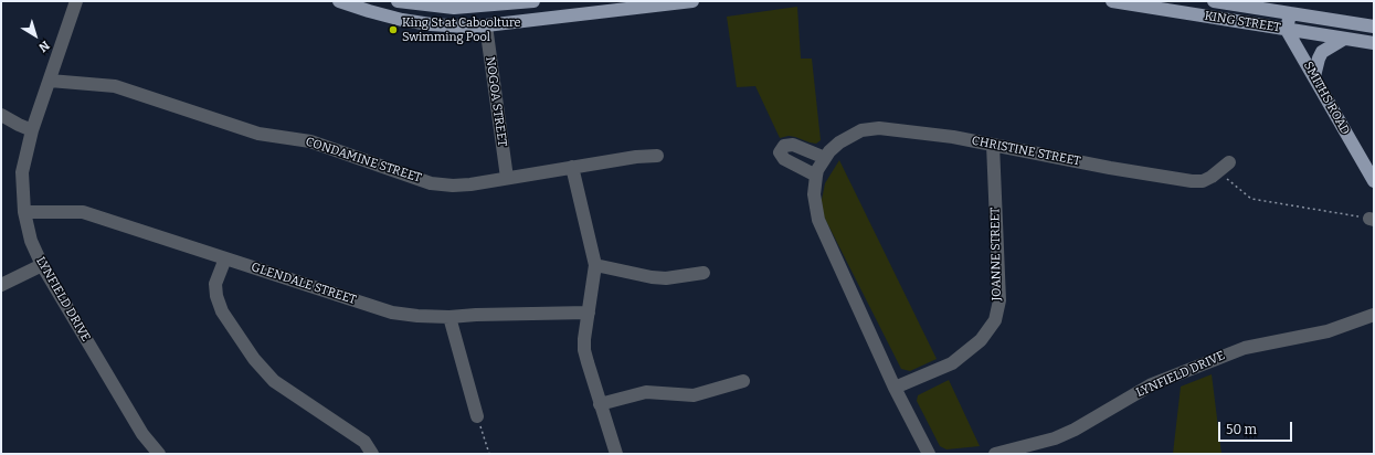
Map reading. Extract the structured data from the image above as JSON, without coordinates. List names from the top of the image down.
{
  "streets": {
    "main road": ["KING STREET", "SMITHS ROAD"],
    "street": [
      "NOGOA STREET",
      "CHRISTINE STREET",
      "CONDAMINE STREET",
      "JOANNE STREET",
      "GLENDALE STREET",
      "LYNFIELD DRIVE"
    ]
  },
  "crossings": [
    ["KING STREET", "SMITHS ROAD"],
    ["NOGOA STREET", "CONDAMINE STREET"],
    ["CHRISTINE STREET", "JOANNE STREET"],
    ["CONDAMINE STREET", "LYNFIELD DRIVE"],
    ["GLENDALE STREET", "LYNFIELD DRIVE"]
  ],
  "places": ["King St at Caboolture Swimming Pool"],
  "scale_bar": "50 m",
  "north": "bottom right"
}
